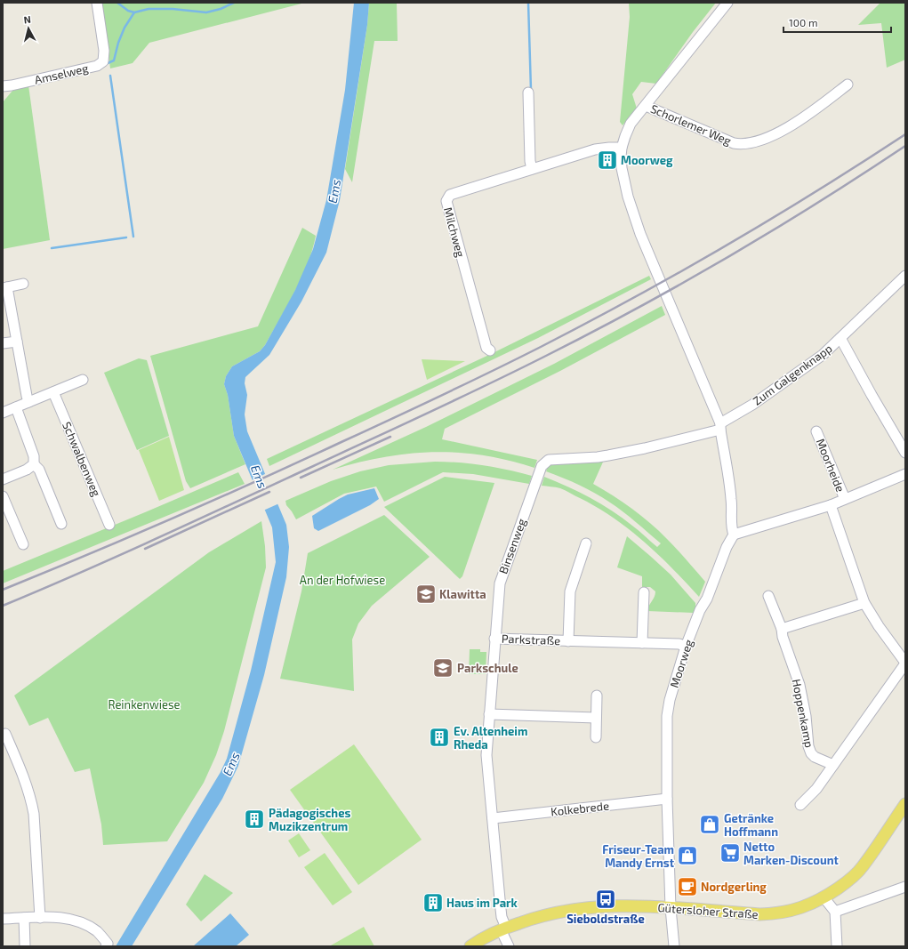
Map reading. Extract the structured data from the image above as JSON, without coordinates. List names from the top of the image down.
{
  "streets": {
    "main road": ["Gütersloher Straße"],
    "street": [
      "Amselweg",
      "Schorlemer Weg",
      "Milchweg",
      "Zum Galgenknapp",
      "Schwalbenweg",
      "Moorheide",
      "Binsenweg",
      "Parkstraße",
      "Moorweg",
      "Hoppenkamp",
      "Kolkebrede"
    ]
  },
  "crossings": [
    ["Zum Galgenknapp", "Binsenweg"],
    ["Binsenweg", "Parkstraße"],
    ["Parkstraße", "Moorweg"],
    ["Parkstraße", "Kolkebrede"],
    ["Parkstraße", "Gütersloher Straße"],
    ["Moorweg", "Kolkebrede"],
    ["Moorweg", "Gütersloher Straße"]
  ],
  "water": ["Ems"],
  "parks": ["An der Hofwiese", "Reinkenwiese"],
  "places": {
    "building": [
      "Moorweg",
      "Ev. Altenheim Rheda",
      "Pädagogisches Muzikzentrum",
      "Haus im Park"
    ],
    "school or university": ["Klawitta", "Parkschule"],
    "shop": ["Getränke Hoffmann", "Friseur-Team Mandy Ernst"],
    "supermarket": ["Netto Marken-Discount"],
    "cafe": ["Nordgerling"],
    "bus stop": ["Sieboldstraße"]
  },
  "scale_bar": "100 m",
  "north": "top"
}
